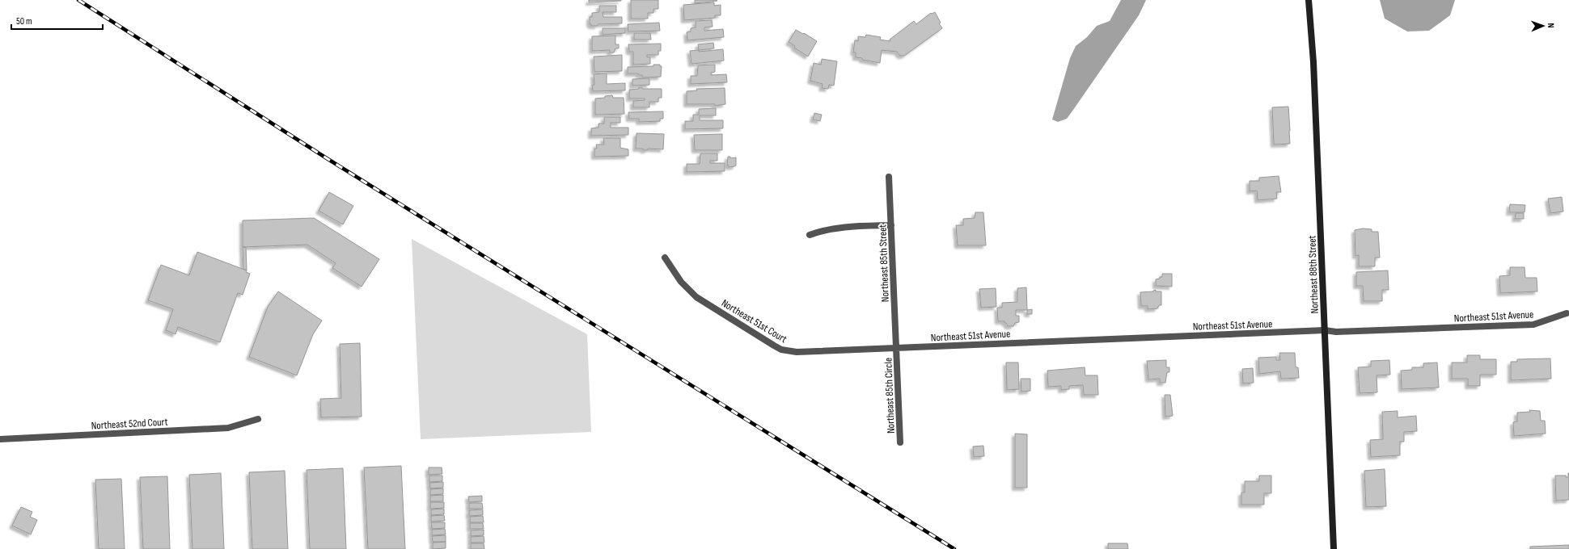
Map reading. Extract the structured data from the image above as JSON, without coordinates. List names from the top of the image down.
{
  "streets": {
    "main road": ["Northeast 88th Street"],
    "street": [
      "Northeast 85th Street",
      "Northeast 51st Avenue",
      "Northeast 51st Court",
      "Northeast 85th Circle",
      "Northeast 52nd Court"
    ]
  },
  "crossings": [
    ["Northeast 85th Street", "Northeast 51st Avenue"],
    ["Northeast 85th Street", "Northeast 51st Court"],
    ["Northeast 85th Street", "Northeast 85th Circle"],
    ["Northeast 88th Street", "Northeast 51st Avenue"],
    ["Northeast 51st Avenue", "Northeast 51st Court"],
    ["Northeast 51st Avenue", "Northeast 85th Circle"],
    ["Northeast 51st Court", "Northeast 85th Circle"]
  ],
  "scale_bar": "50 m",
  "north": "right"
}
